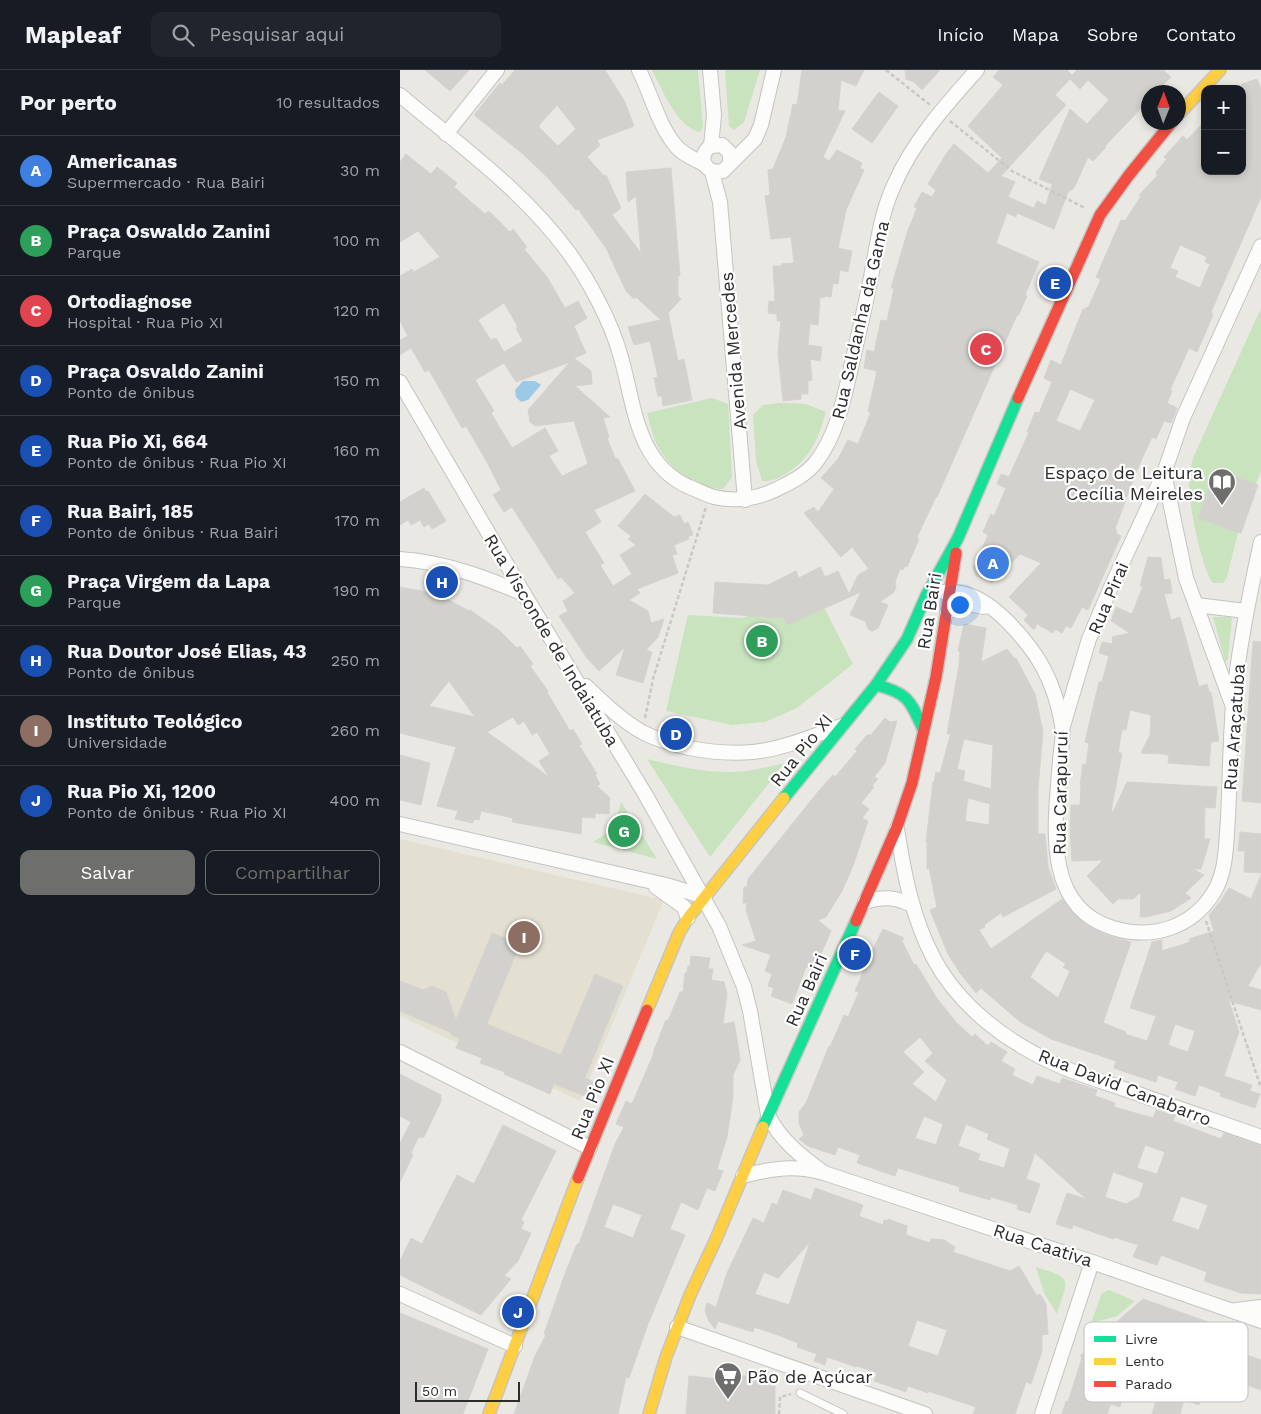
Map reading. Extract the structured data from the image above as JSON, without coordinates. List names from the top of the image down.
{
  "streets": {
    "main road": ["Rua Bairi", "Rua Pio XI"],
    "street": [
      "Rua Saldanha da Gama",
      "Avenida Mercedes",
      "Rua Pirai",
      "Rua Visconde de Indaiatuba",
      "Rua Araçatuba",
      "Rua Carapuruí",
      "Rua David Canabarro",
      "Rua Caativa"
    ]
  },
  "crossings": [
    ["Rua Saldanha da Gama", "Avenida Mercedes"],
    ["Rua Pirai", "Rua Carapuruí"],
    ["Rua Bairi", "Rua Pio XI"],
    ["Rua Bairi", "Rua Carapuruí"],
    ["Rua Bairi", "Rua David Canabarro"],
    ["Rua Bairi", "Rua Caativa"],
    ["Rua Visconde de Indaiatuba", "Rua Pio XI"],
    ["Rua Visconde de Indaiatuba", "Rua Caativa"],
    ["Rua Araçatuba", "Rua Carapuruí"],
    ["Rua Pio XI", "Rua Carapuruí"],
    ["Rua Pio XI", "Rua Caativa"]
  ],
  "places": {
    "library": ["Espaço de Leitura Cecília Meireles"],
    "supermarket": ["Pão de Açúcar"]
  },
  "legend": ["Livre", "Lento", "Parado"],
  "scale_bar": "50 m",
  "north": "top",
  "page": {
    "header": "Mapleaf",
    "search": "Pesquisar aqui",
    "nav": [
      "Início",
      "Mapa",
      "Sobre",
      "Contato"
    ],
    "heading": ["Por perto", "10 resultados"],
    "map_buttons": ["+", "−"],
    "list": [
      {
        "mark": "A",
        "name": "Americanas",
        "note": "Supermercado · Rua Bairi",
        "value": "30 m"
      },
      {
        "mark": "B",
        "name": "Praça Oswaldo Zanini",
        "note": "Parque",
        "value": "100 m"
      },
      {
        "mark": "C",
        "name": "Ortodiagnose",
        "note": "Hospital · Rua Pio XI",
        "value": "120 m"
      },
      {
        "mark": "D",
        "name": "Praça Osvaldo Zanini",
        "note": "Ponto de ônibus",
        "value": "150 m"
      },
      {
        "mark": "E",
        "name": "Rua Pio Xi, 664",
        "note": "Ponto de ônibus · Rua Pio XI",
        "value": "160 m"
      },
      {
        "mark": "F",
        "name": "Rua Bairi, 185",
        "note": "Ponto de ônibus · Rua Bairi",
        "value": "170 m"
      },
      {
        "mark": "G",
        "name": "Praça Virgem da Lapa",
        "note": "Parque",
        "value": "190 m"
      },
      {
        "mark": "H",
        "name": "Rua Doutor José Elias, 43",
        "note": "Ponto de ônibus",
        "value": "250 m"
      },
      {
        "mark": "I",
        "name": "Instituto Teológico",
        "note": "Universidade",
        "value": "260 m"
      },
      {
        "mark": "J",
        "name": "Rua Pio Xi, 1200",
        "note": "Ponto de ônibus · Rua Pio XI",
        "value": "400 m"
      }
    ],
    "pins": [
      "E",
      "C",
      "A",
      "H",
      "B",
      "D",
      "G",
      "I",
      "F",
      "J"
    ],
    "buttons": ["Salvar", "Compartilhar"],
    "scale": "50 m"
  }
}
